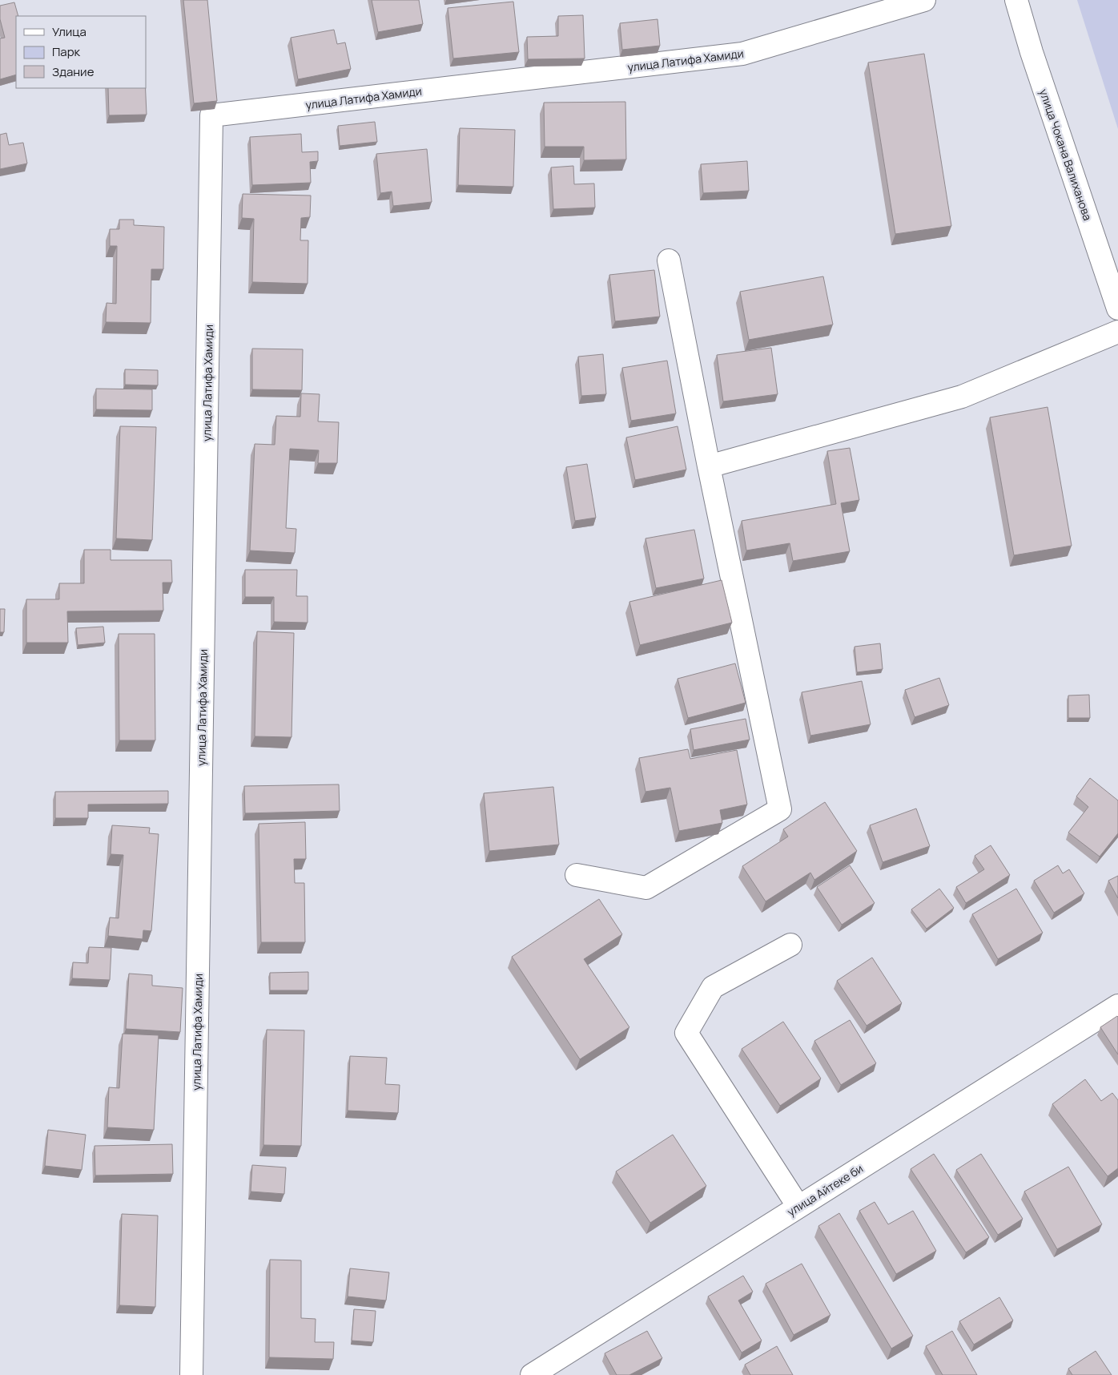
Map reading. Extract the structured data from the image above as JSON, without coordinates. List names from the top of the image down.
{
  "streets": {
    "street": ["улица Латифа Хамиди", "улица Чокана Валиханова", "улица Айтеке би"]
  },
  "legend": ["Улица", "Парк", "Здание"]
}
